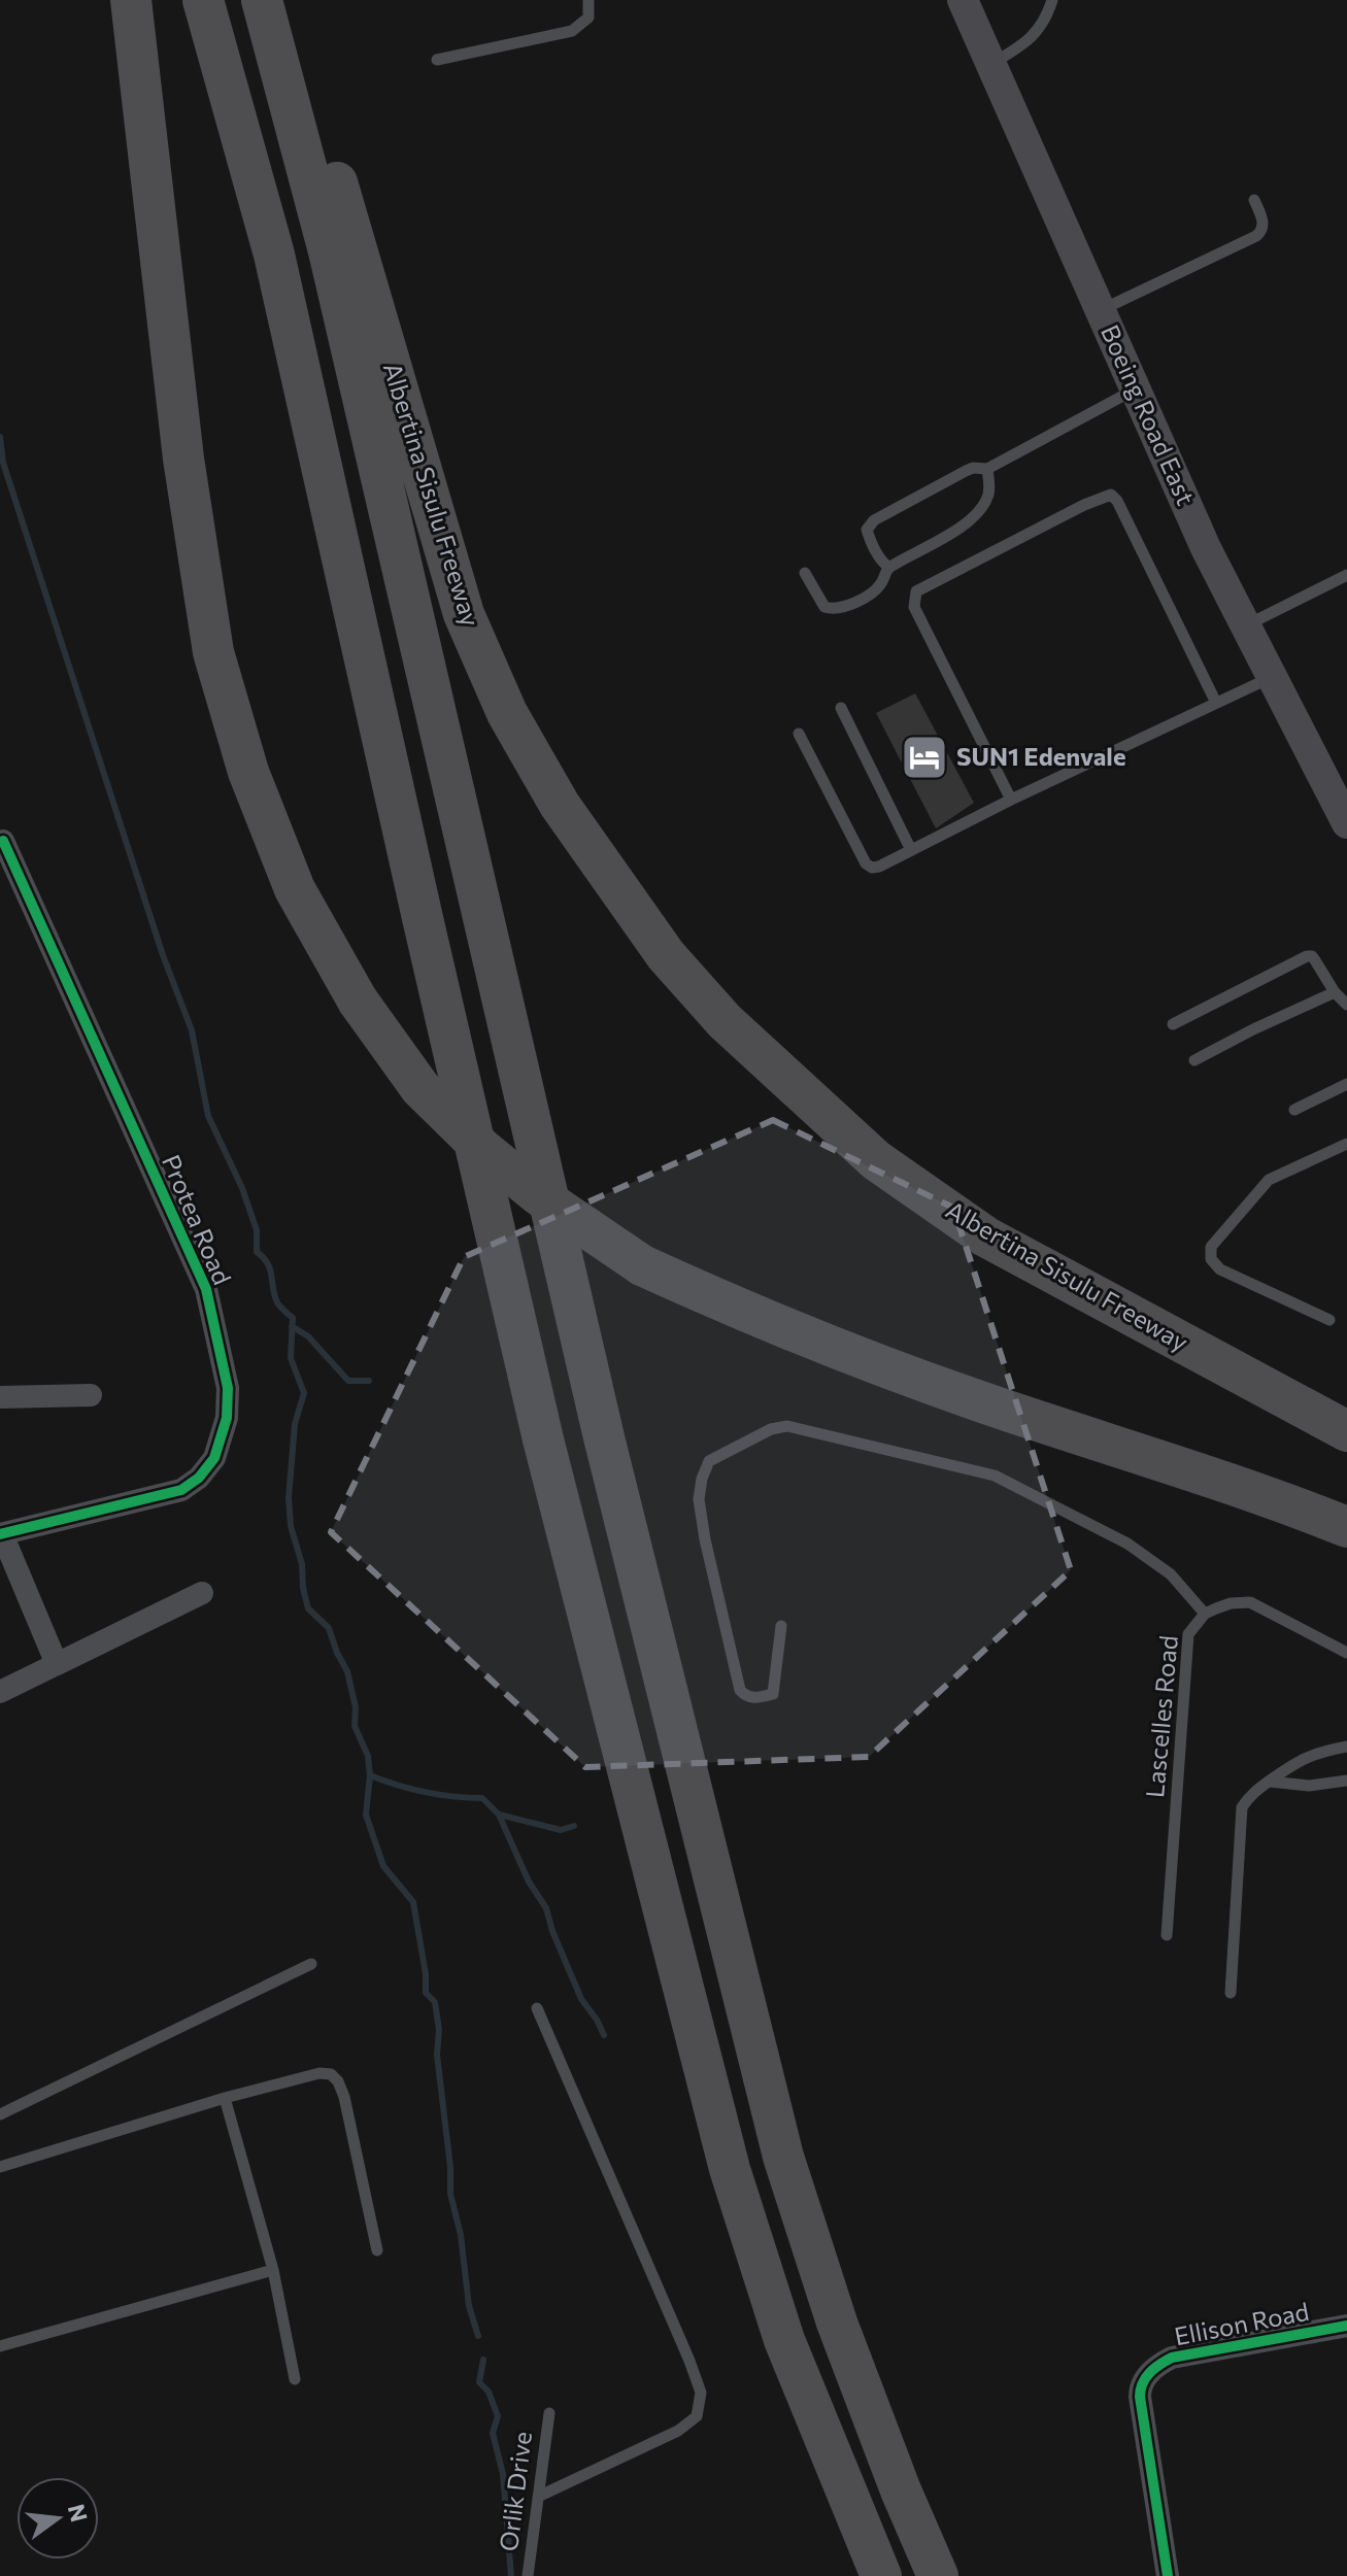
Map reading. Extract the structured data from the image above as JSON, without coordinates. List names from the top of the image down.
{
  "streets": {
    "highway": ["Albertina Sisulu Freeway"],
    "main road": ["Boeing Road East"],
    "street": ["Protea Road", "Ellison Road"],
    "lane": ["Lascelles Road", "Orlik Drive"]
  },
  "places": {
    "hotel": ["SUN1 Edenvale"]
  },
  "north": "right"
}
